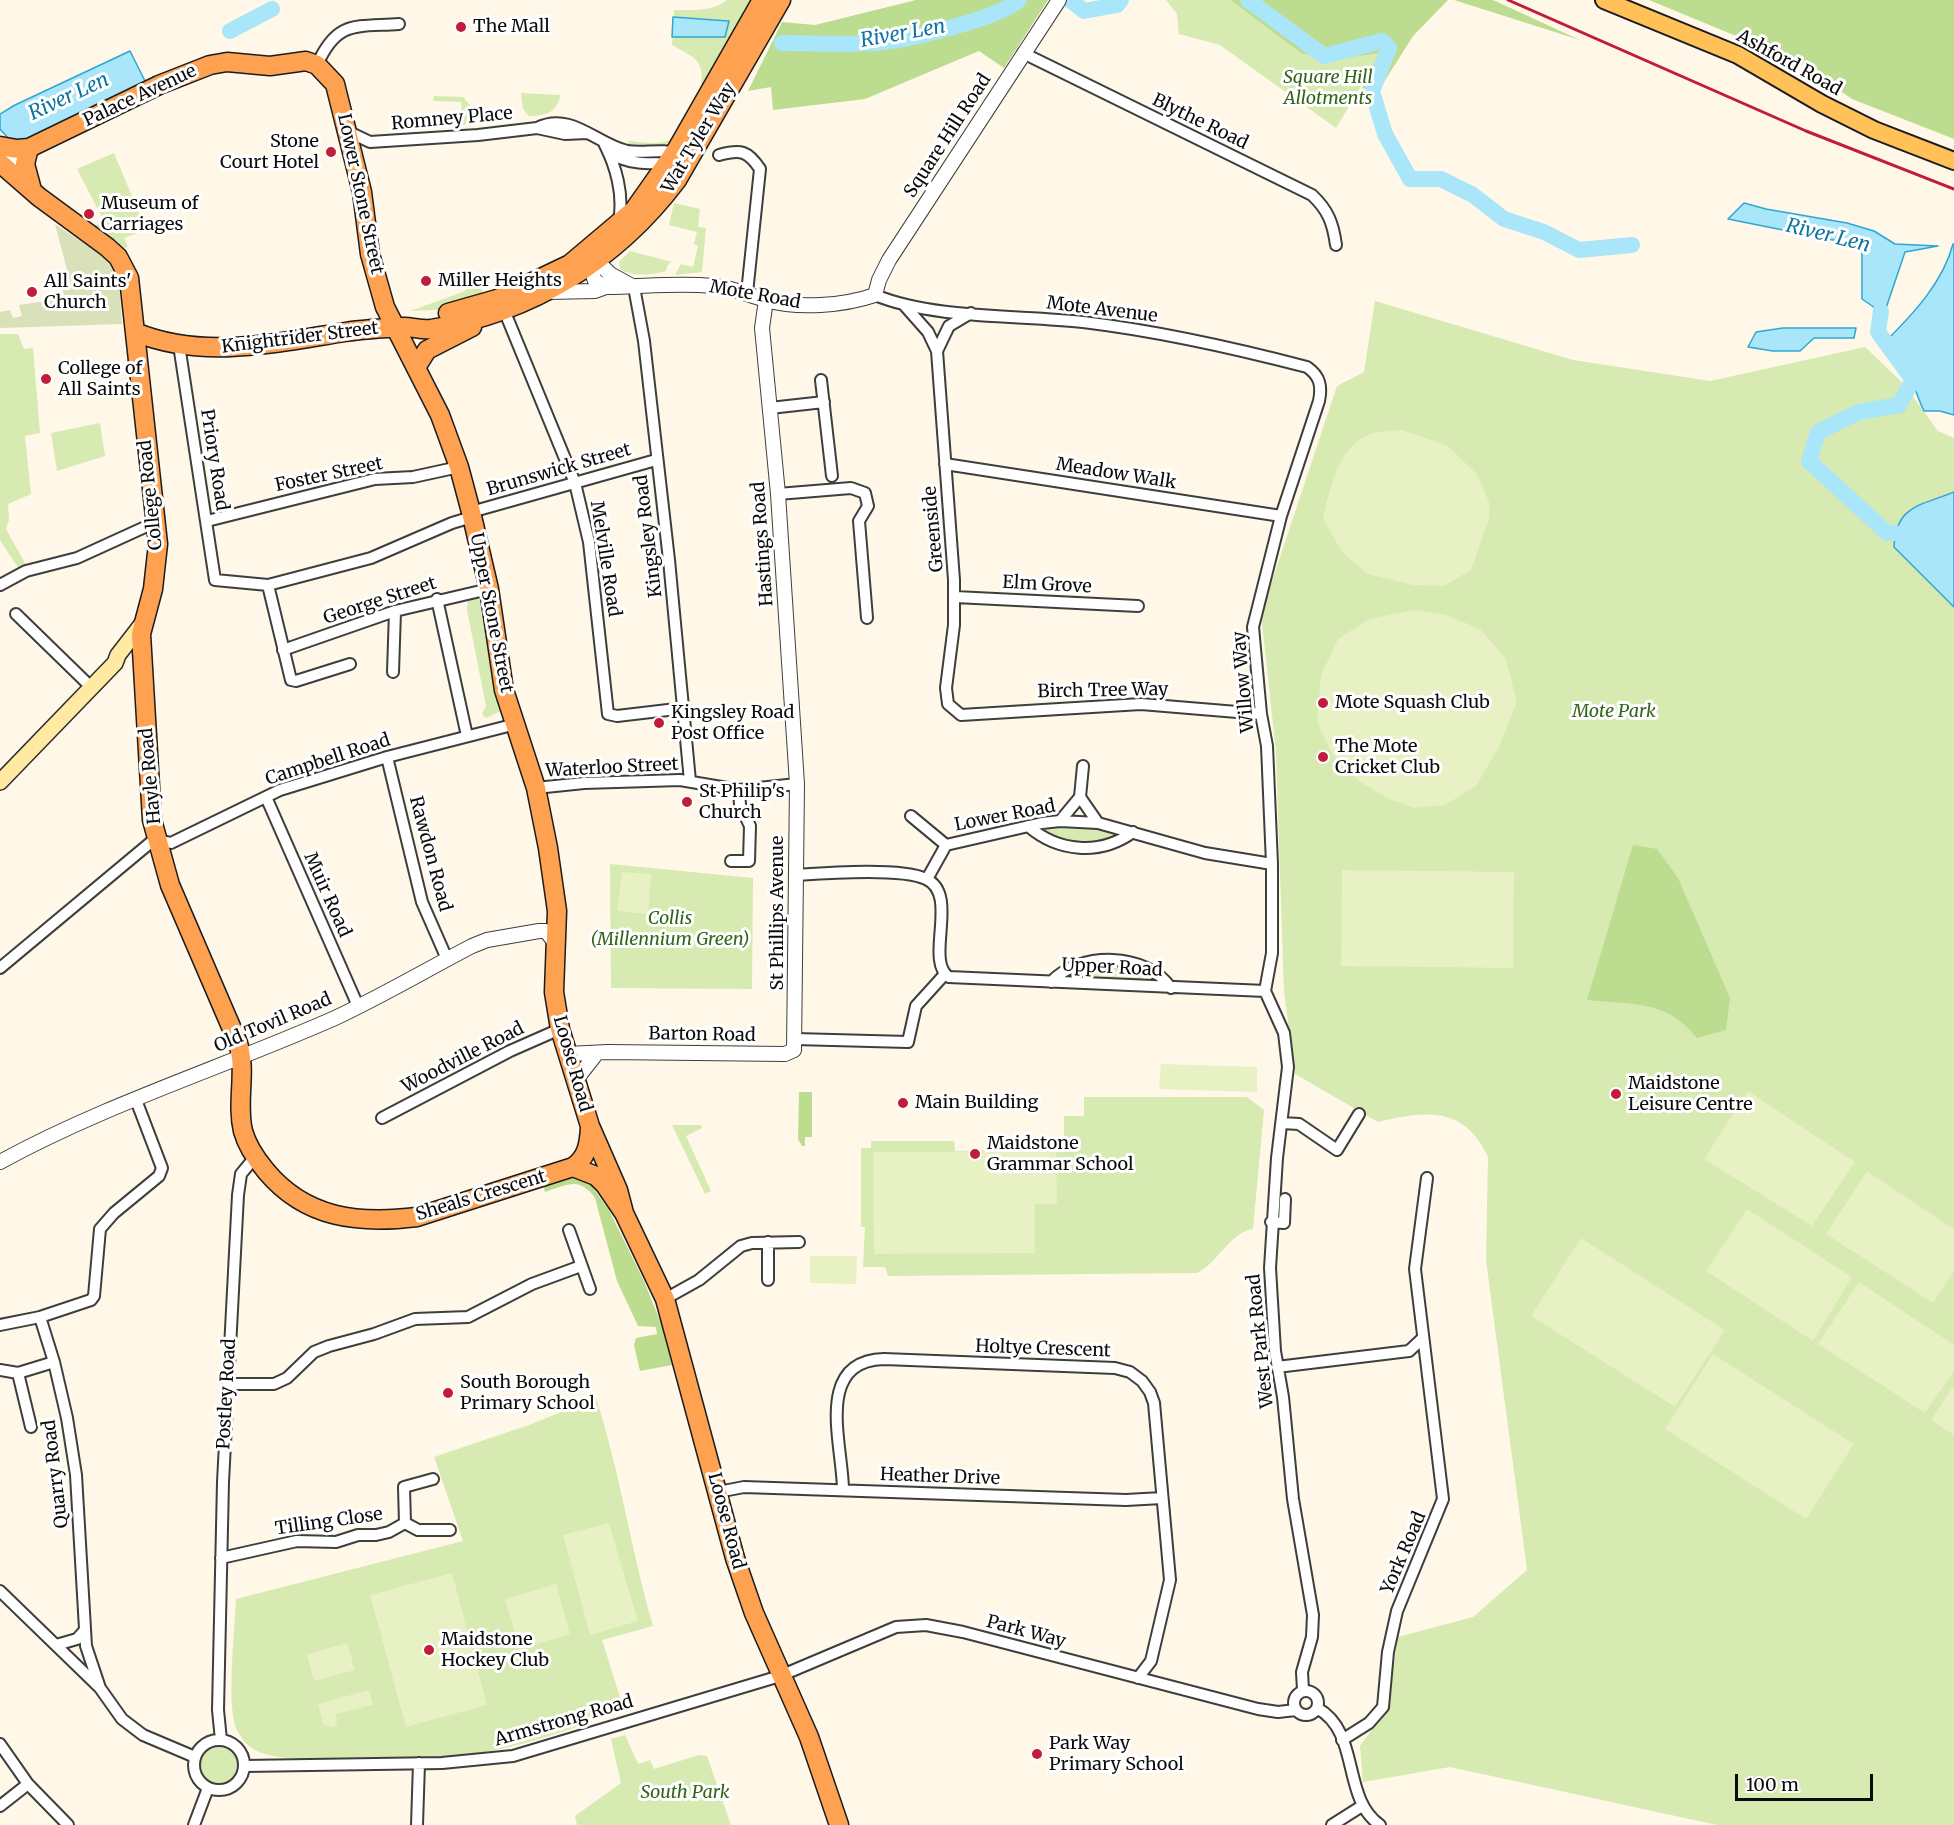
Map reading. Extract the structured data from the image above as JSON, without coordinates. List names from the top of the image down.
{
  "streets": {
    "highway": [
      "Palace Avenue",
      "Wat Tyler Way",
      "Lower Stone Street",
      "Mote Road",
      "Knightrider Street",
      "College Road",
      "Upper Stone Street",
      "Hayle Road",
      "Loose Road",
      "Sheals Crescent"
    ],
    "main road": ["Ashford Road"],
    "street": [
      "Romney Place",
      "Blythe Road",
      "Square Hill Road",
      "Mote Avenue",
      "Priory Road",
      "Brunswick Street",
      "Meadow Walk",
      "Foster Street",
      "Greenside",
      "Kingsley Road",
      "Hastings Road",
      "Melville Road",
      "Elm Grove",
      "George Street",
      "Willow Way",
      "Birch Tree Way",
      "Campbell Road",
      "Waterloo Street",
      "Lower Road",
      "Rawdon Road",
      "Muir Road",
      "St Phillips Avenue",
      "Upper Road",
      "Old Tovil Road",
      "Barton Road",
      "Woodville Road",
      "West Park Road",
      "Holtye Crescent",
      "Postley Road",
      "Quarry Road",
      "Heather Drive",
      "Tilling Close",
      "York Road",
      "Park Way",
      "Armstrong Road"
    ]
  },
  "crossings": [
    ["Palace Avenue", "Lower Stone Street"],
    ["Palace Avenue", "College Road"],
    ["Romney Place", "Wat Tyler Way"],
    ["Romney Place", "Lower Stone Street"],
    ["Blythe Road", "Square Hill Road"],
    ["Square Hill Road", "Mote Road"],
    ["Square Hill Road", "Mote Avenue"],
    ["Wat Tyler Way", "Mote Road"],
    ["Lower Stone Street", "Mote Road"],
    ["Lower Stone Street", "Knightrider Street"],
    ["Lower Stone Street", "Upper Stone Street"],
    ["Mote Road", "Mote Avenue"],
    ["Mote Road", "Knightrider Street"],
    ["Mote Road", "Kingsley Road"],
    ["Mote Road", "Hastings Road"],
    ["Mote Road", "Melville Road"],
    ["Mote Road", "Upper Stone Street"],
    ["Mote Avenue", "Greenside"],
    ["Mote Avenue", "Willow Way"],
    ["Knightrider Street", "Priory Road"],
    ["Knightrider Street", "College Road"],
    ["Knightrider Street", "Upper Stone Street"],
    ["Priory Road", "Brunswick Street"],
    ["Priory Road", "Foster Street"],
    ["Brunswick Street", "Kingsley Road"],
    ["Brunswick Street", "Melville Road"],
    ["Brunswick Street", "Upper Stone Street"],
    ["Meadow Walk", "Greenside"],
    ["Meadow Walk", "Willow Way"],
    ["Foster Street", "Upper Stone Street"],
    ["College Road", "Hayle Road"],
    ["Greenside", "Elm Grove"],
    ["Greenside", "Birch Tree Way"],
    ["Kingsley Road", "Melville Road"],
    ["Kingsley Road", "Waterloo Street"],
    ["Hastings Road", "Waterloo Street"],
    ["Hastings Road", "St Phillips Avenue"],
    ["George Street", "Upper Stone Street"],
    ["Upper Stone Street", "Campbell Road"],
    ["Upper Stone Street", "Waterloo Street"],
    ["Upper Stone Street", "Old Tovil Road"],
    ["Upper Stone Street", "Loose Road"],
    ["Willow Way", "Birch Tree Way"],
    ["Willow Way", "Lower Road"],
    ["Willow Way", "Upper Road"],
    ["Willow Way", "West Park Road"],
    ["Campbell Road", "Hayle Road"],
    ["Campbell Road", "Rawdon Road"],
    ["Campbell Road", "Muir Road"],
    ["Waterloo Street", "St Phillips Avenue"],
    ["Hayle Road", "Old Tovil Road"],
    ["Rawdon Road", "Old Tovil Road"],
    ["Muir Road", "Old Tovil Road"],
    ["St Phillips Avenue", "Barton Road"],
    ["Upper Road", "West Park Road"],
    ["Old Tovil Road", "Loose Road"],
    ["Barton Road", "Loose Road"],
    ["Woodville Road", "Loose Road"],
    ["Loose Road", "Sheals Crescent"],
    ["Loose Road", "Heather Drive"],
    ["Loose Road", "Park Way"],
    ["Loose Road", "Armstrong Road"],
    ["Sheals Crescent", "Postley Road"],
    ["West Park Road", "Park Way"],
    ["Holtye Crescent", "Heather Drive"],
    ["Holtye Crescent", "Park Way"],
    ["Postley Road", "Tilling Close"],
    ["Postley Road", "Armstrong Road"],
    ["Park Way", "Armstrong Road"]
  ],
  "water": ["River Len"],
  "parks": [
    "Square Hill Allotments",
    "Mote Park",
    "Collis (Millennium Green)",
    "South Park"
  ],
  "places": [
    "The Mall",
    "Stone Court Hotel",
    "Museum of Carriages",
    "Miller Heights",
    "All Saints' Church",
    "College of All Saints",
    "Mote Squash Club",
    "Kingsley Road Post Office",
    "The Mote Cricket Club",
    "St Philip's Church",
    "Maidstone Leisure Centre",
    "Main Building",
    "Maidstone Grammar School",
    "South Borough Primary School",
    "Maidstone Hockey Club",
    "Park Way Primary School"
  ],
  "scale_bar": "100 m"
}
